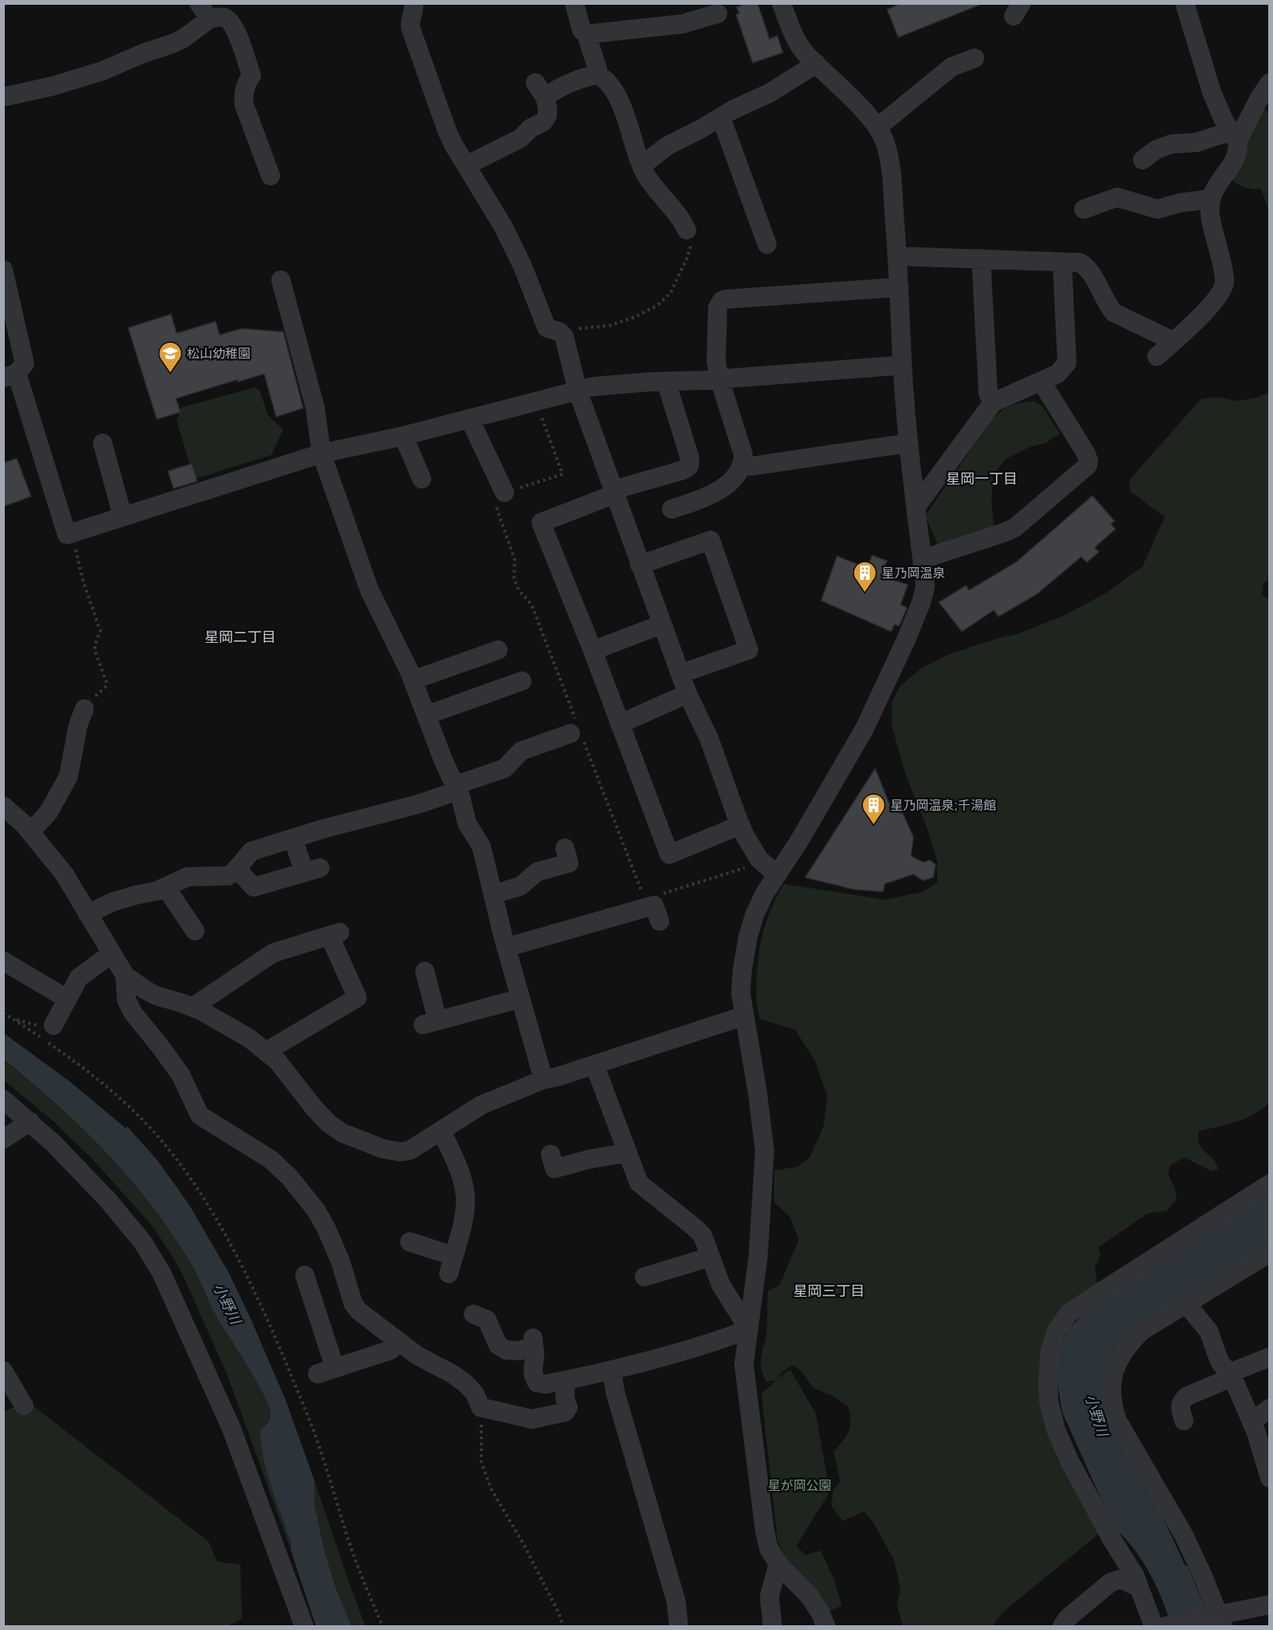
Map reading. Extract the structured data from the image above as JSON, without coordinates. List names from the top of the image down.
{
  "districts": ["星岡一丁目", "星岡二丁目", "星岡三丁目"],
  "water": ["小野川"],
  "parks": ["星が岡公園"],
  "places": {
    "school or university": ["松山幼稚園"],
    "building": ["星乃岡温泉", "星乃岡温泉;千湯館"]
  }
}
